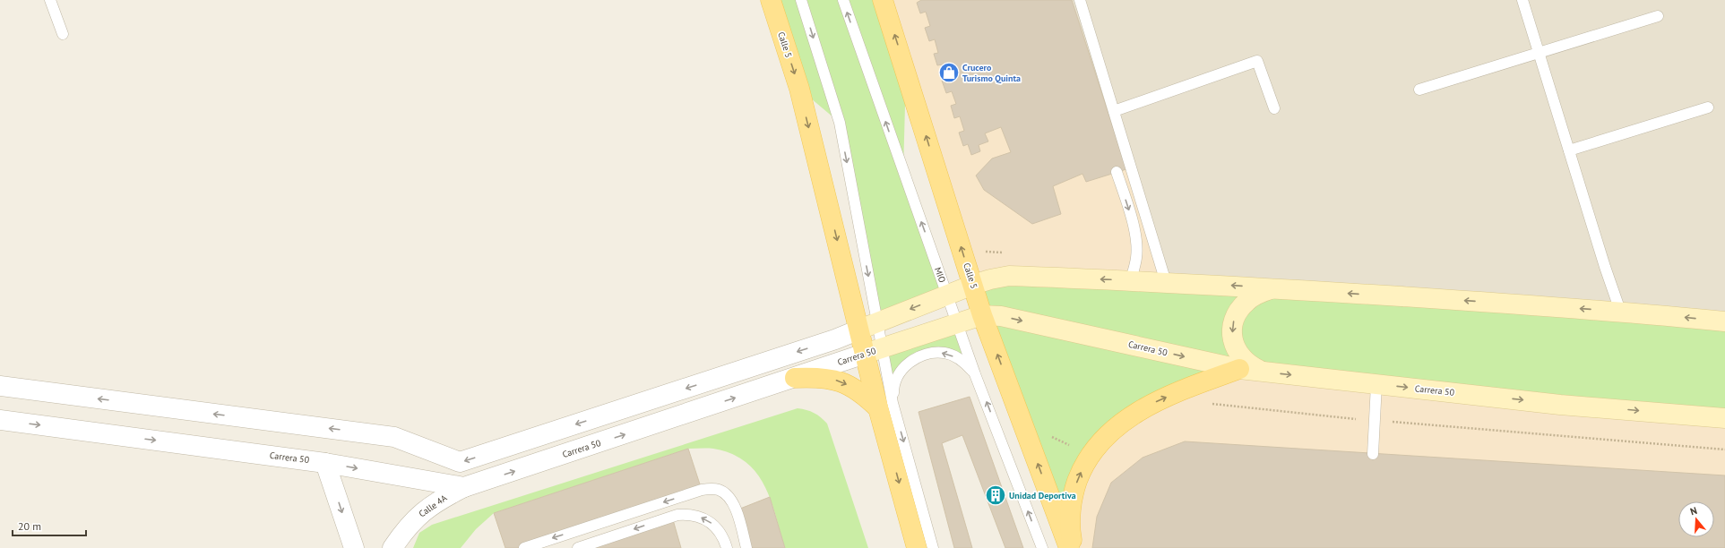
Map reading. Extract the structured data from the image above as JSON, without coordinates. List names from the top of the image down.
{
  "streets": {
    "main road": ["Calle 5", "Carrera 50"],
    "street": ["Calle 4A"],
    "lane": ["MIO"]
  },
  "crossings": [
    ["Calle 5", "Carrera 50"],
    ["MIO", "Carrera 50"],
    ["Carrera 50", "Calle 4A"]
  ],
  "places": {
    "shop": ["Crucero Turismo Quinta"],
    "building": ["Unidad Deportiva"]
  },
  "scale_bar": "20 m",
  "north": "top"
}
